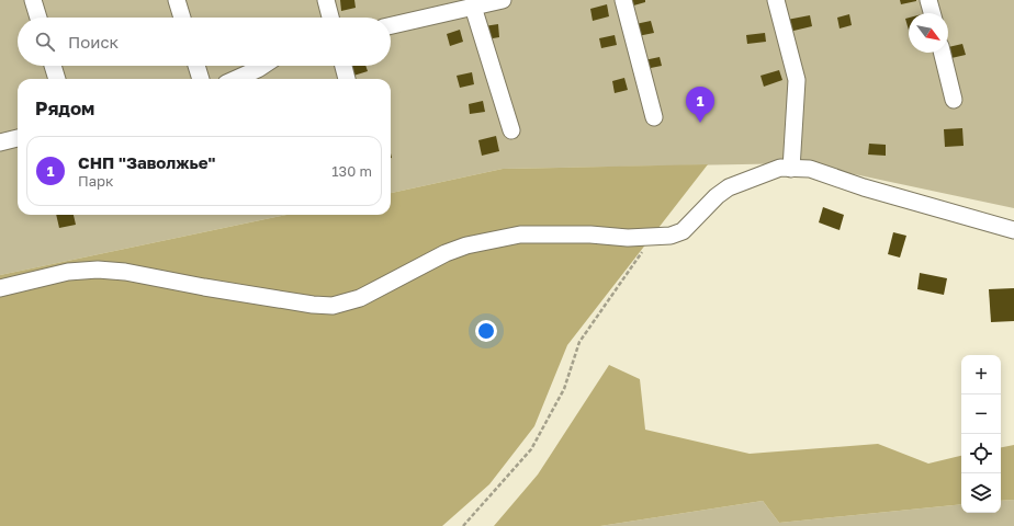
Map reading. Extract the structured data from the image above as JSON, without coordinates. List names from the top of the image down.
{
  "north": "bottom right",
  "page": {
    "search": "Поиск",
    "heading": "Рядом",
    "pins": "1",
    "list": [
      {
        "mark": "1",
        "name": "СНП \"Заволжье\"",
        "note": "Парк",
        "value": "130 m"
      }
    ],
    "map_buttons": ["+", "−"]
  }
}
